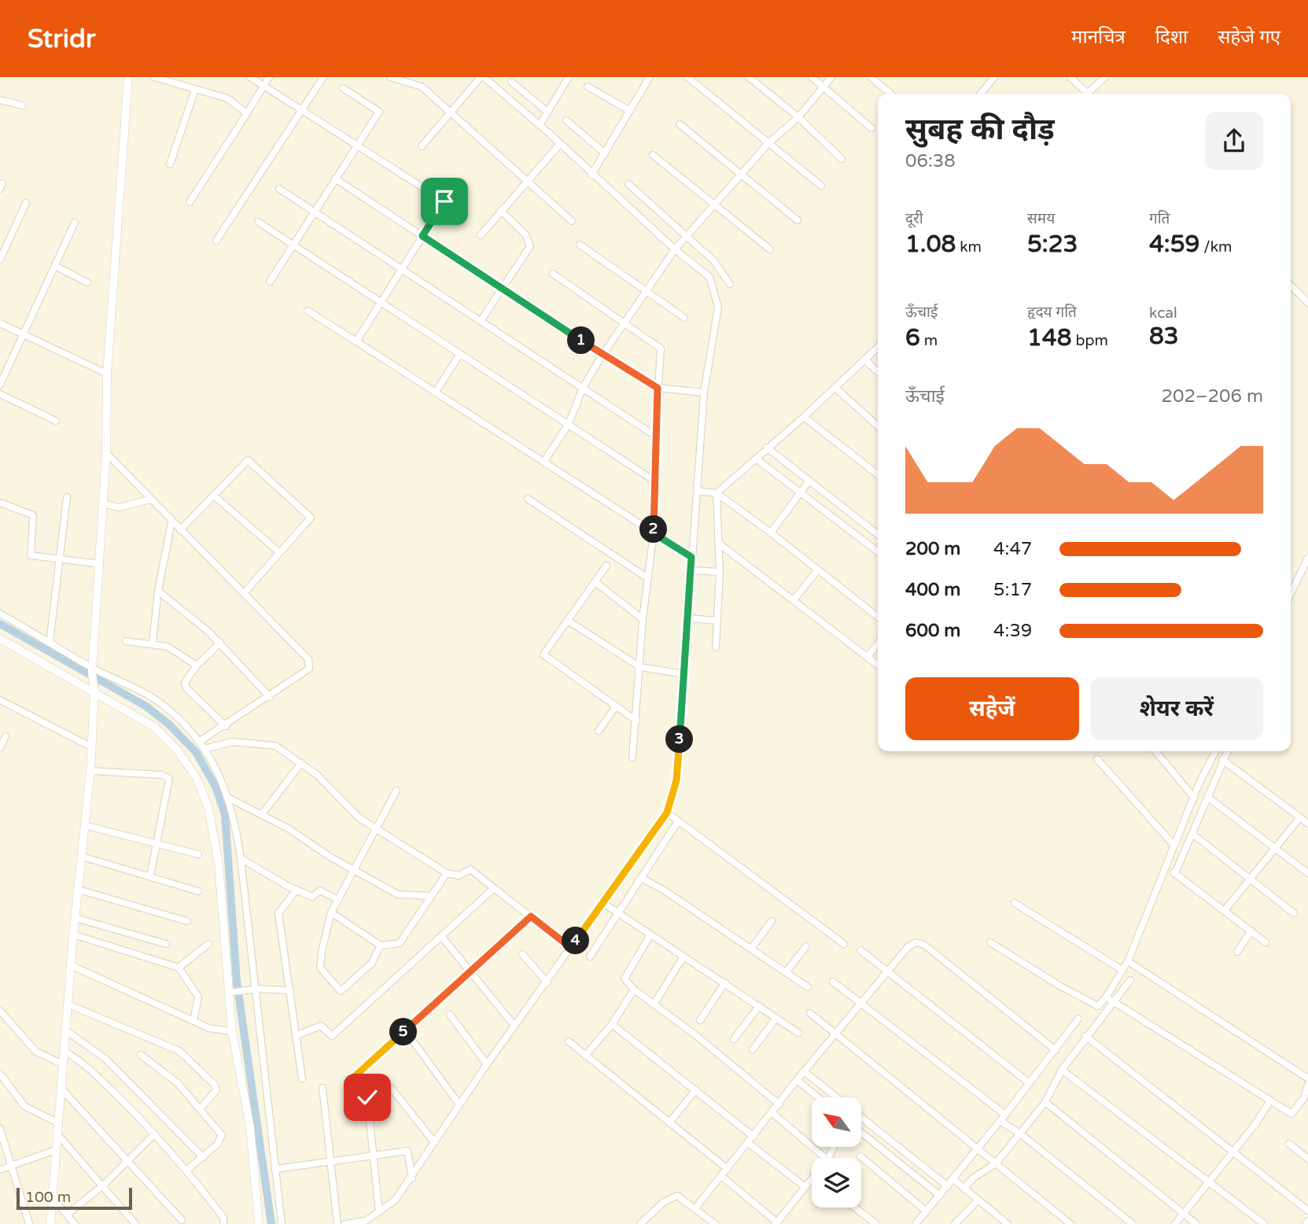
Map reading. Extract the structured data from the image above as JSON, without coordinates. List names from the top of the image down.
{
  "scale_bar": "100 m",
  "north": "top left",
  "page": {
    "header": "Stridr",
    "nav": ["मानचित्र", "दिशा", "सहेजे गए"],
    "heading": ["सुबह की दौड़", "06:38"],
    "stats": [
      ["दूरी", "1.08 km"],
      ["समय", "5:23"],
      ["गति", "4:59 /km"],
      ["ऊँचाई", "6 m"],
      ["हृदय गति", "148 bpm"],
      ["kcal", "83"]
    ],
    "pins": [
      "1",
      "2",
      "3",
      "4",
      "5"
    ],
    "chart": ["ऊँचाई", "202–206 m"],
    "list": [
      {
        "name": "200 m",
        "note": "4:47"
      },
      {
        "name": "400 m",
        "note": "5:17"
      },
      {
        "name": "600 m",
        "note": "4:39"
      }
    ],
    "buttons": ["सहेजें", "शेयर करें"],
    "scale": "100 m"
  }
}
